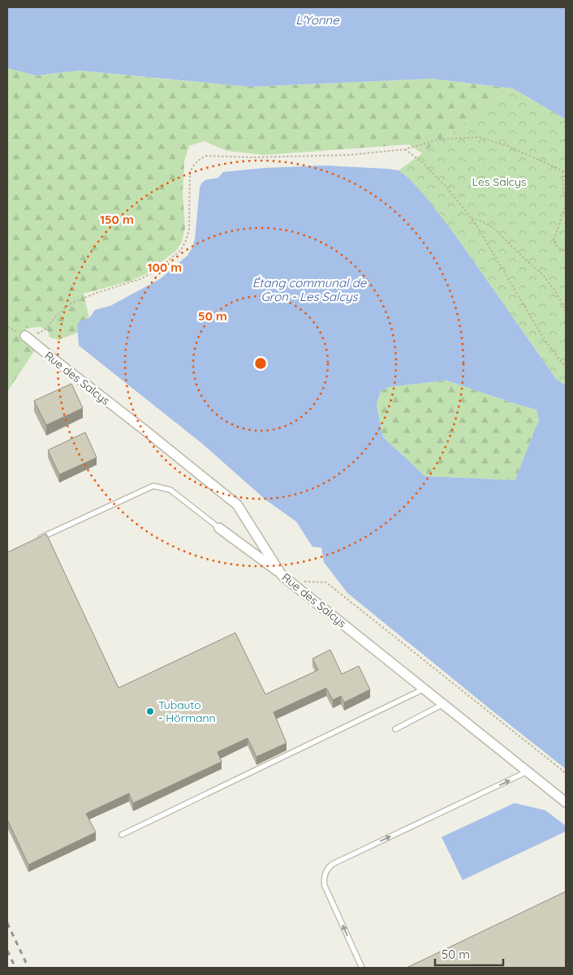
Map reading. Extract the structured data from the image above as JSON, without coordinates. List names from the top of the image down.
{
  "streets": {
    "street": ["Rue des Salcys"]
  },
  "water": ["L'Yonne", "Étang communal de Gron - Les Salcys"],
  "parks": ["Les Salcys"],
  "places": ["Tubauto - Hörmann"],
  "scale_bar": "50 m",
  "rings": ["150 m", "100 m", "50 m"]
}
